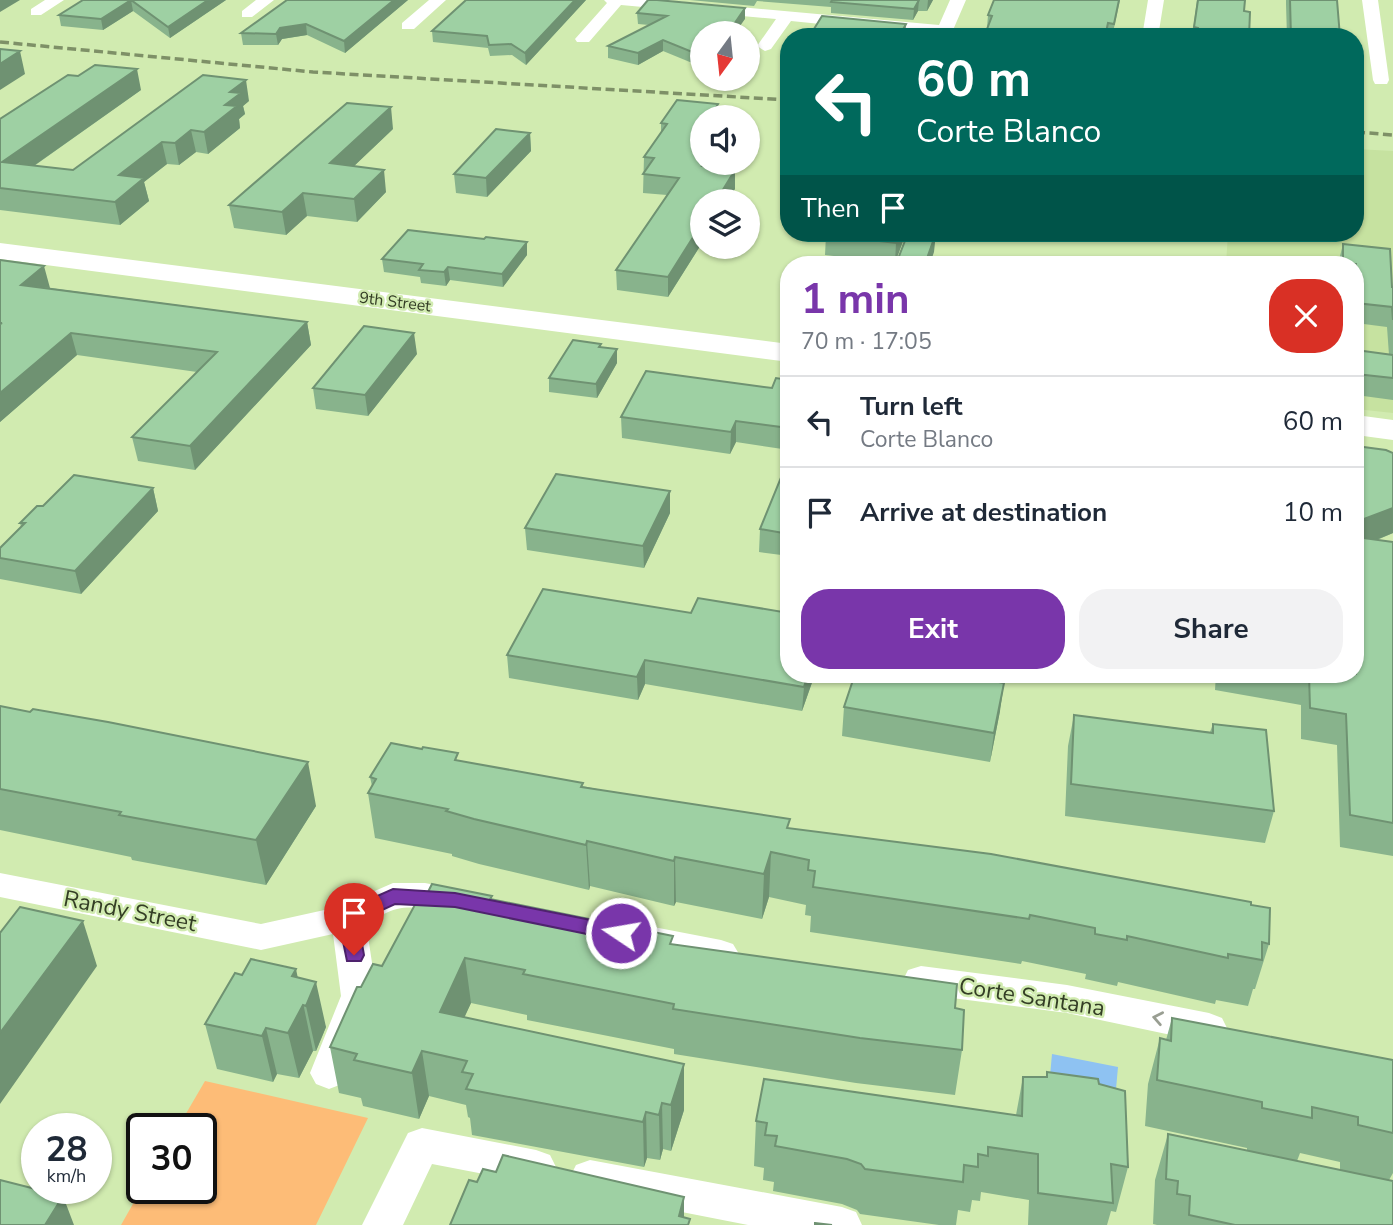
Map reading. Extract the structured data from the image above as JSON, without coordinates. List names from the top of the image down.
{
  "streets": {
    "street": ["9th Street", "Randy Street", "Corte Santana"]
  },
  "one_way": ["Corte Santana"],
  "north": "bottom",
  "page": {
    "turn": ["60 m", "Corte Blanco"],
    "then": "Then",
    "heading": ["1 min", "70 m · 17:05"],
    "list": [
      {
        "name": "Turn left",
        "note": "Corte Blanco",
        "value": "60 m"
      },
      {
        "name": "Arrive at destination",
        "value": "10 m"
      }
    ],
    "buttons": ["Exit", "Share"],
    "speed": "28 km/h",
    "limit": "30"
  }
}
